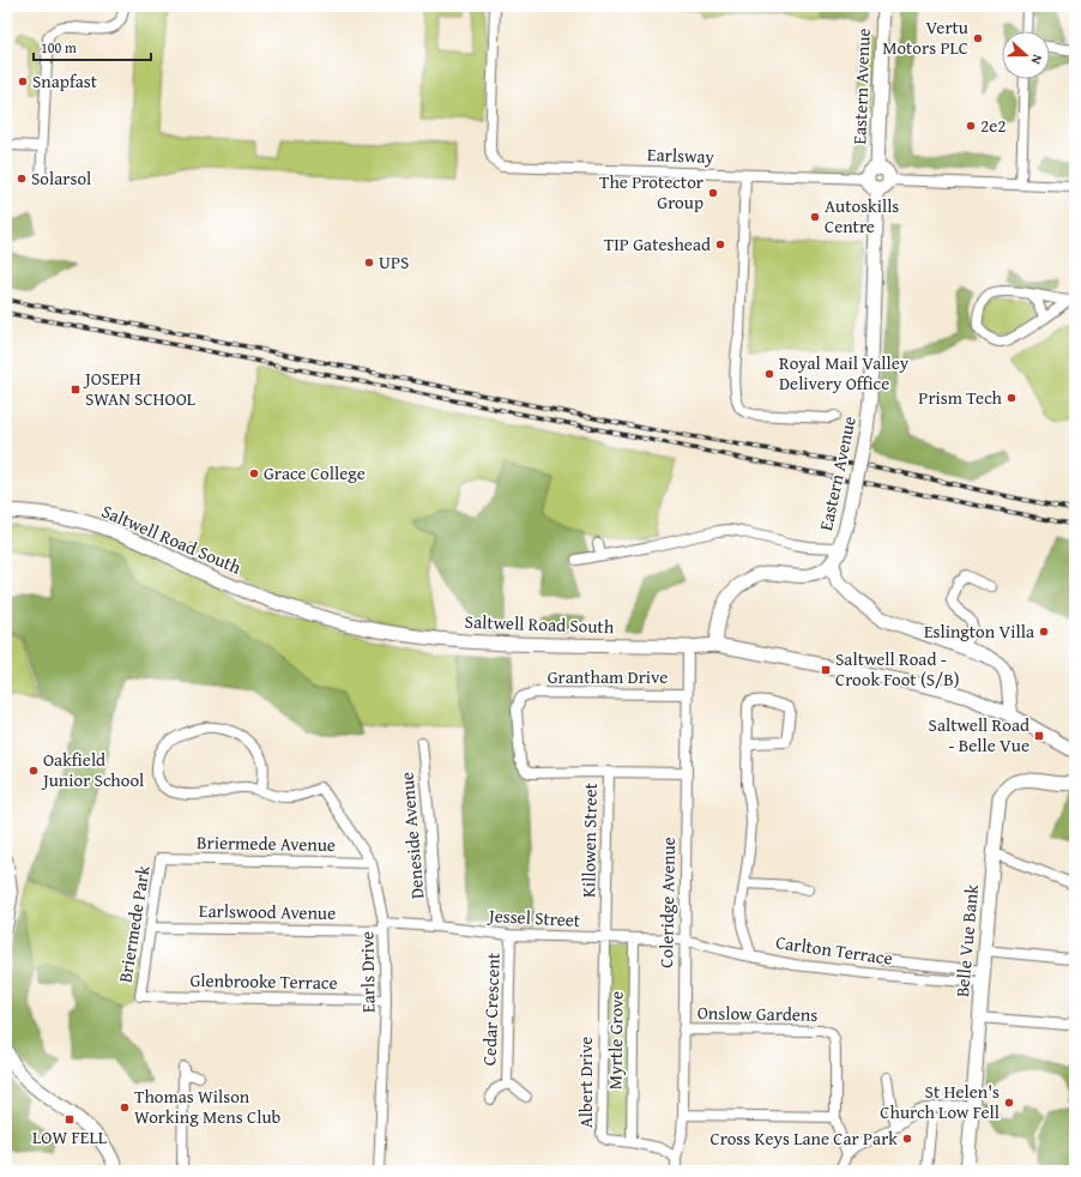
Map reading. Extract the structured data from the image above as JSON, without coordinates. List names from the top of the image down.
{
  "streets": {
    "street": [
      "Eastern Avenue",
      "Earlsway",
      "Saltwell Road South",
      "Grantham Drive",
      "Deneside Avenue",
      "Killowen Street",
      "Briermede Avenue",
      "Coleridge Avenue",
      "Earlswood Avenue",
      "Jessel Street",
      "Briermede Park",
      "Belle Vue Bank",
      "Carlton Terrace",
      "Earls Drive",
      "Glenbrooke Terrace",
      "Cedar Crescent",
      "Onslow Gardens",
      "Myrtle Grove",
      "Albert Drive"
    ]
  },
  "crossings": [
    ["Eastern Avenue", "Earlsway"],
    ["Saltwell Road South", "Coleridge Avenue"],
    ["Grantham Drive", "Killowen Street"],
    ["Grantham Drive", "Coleridge Avenue"],
    ["Deneside Avenue", "Jessel Street"],
    ["Killowen Street", "Jessel Street"],
    ["Killowen Street", "Albert Drive"],
    ["Briermede Avenue", "Briermede Park"],
    ["Briermede Avenue", "Earls Drive"],
    ["Coleridge Avenue", "Jessel Street"],
    ["Coleridge Avenue", "Carlton Terrace"],
    ["Coleridge Avenue", "Onslow Gardens"],
    ["Coleridge Avenue", "Albert Drive"],
    ["Earlswood Avenue", "Jessel Street"],
    ["Earlswood Avenue", "Briermede Park"],
    ["Earlswood Avenue", "Earls Drive"],
    ["Jessel Street", "Carlton Terrace"],
    ["Jessel Street", "Earls Drive"],
    ["Jessel Street", "Cedar Crescent"],
    ["Jessel Street", "Myrtle Grove"],
    ["Jessel Street", "Albert Drive"],
    ["Briermede Park", "Glenbrooke Terrace"],
    ["Belle Vue Bank", "Carlton Terrace"],
    ["Earls Drive", "Glenbrooke Terrace"],
    ["Myrtle Grove", "Albert Drive"]
  ],
  "places": {
    "other": [
      "Vertu Motors PLC",
      "Snapfast",
      "2e2",
      "Solarsol",
      "The Protector Group",
      "Autoskills Centre",
      "TIP Gateshead",
      "UPS",
      "Royal Mail Valley Delivery Office",
      "Prism Tech",
      "Grace College",
      "Eslington Villa",
      "Oakfield Junior School",
      "St Helen's Church Low Fell",
      "Thomas Wilson Working Mens Club",
      "Cross Keys Lane Car Park"
    ],
    "transit": [
      "JOSEPH SWAN SCHOOL",
      "Saltwell Road - Crook Foot (S/B)",
      "Saltwell Road - Belle Vue",
      "LOW FELL"
    ]
  },
  "scale_bar": "100 m",
  "north": "right"
}
